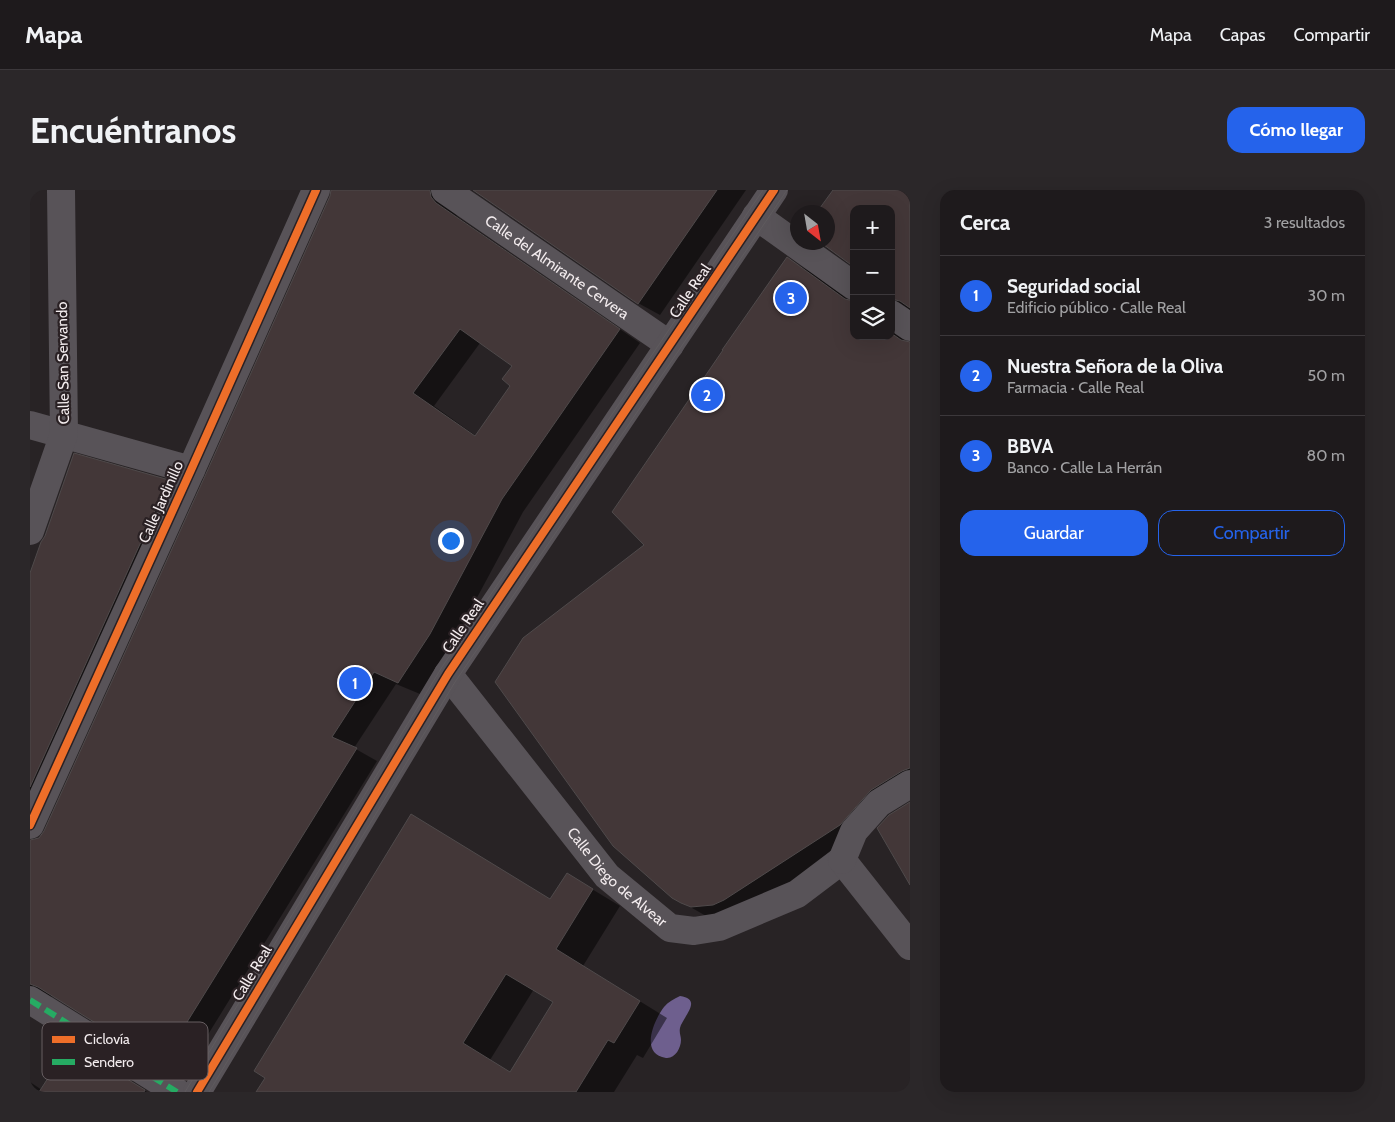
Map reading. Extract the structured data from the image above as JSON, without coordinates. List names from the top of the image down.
{
  "streets": {
    "street": [
      "Calle del Almirante Cervera",
      "Calle Real",
      "Calle San Servando",
      "Calle Jardinillo",
      "Calle Diego de Alvear"
    ]
  },
  "crossings": [
    ["Calle del Almirante Cervera", "Calle Real"],
    ["Calle Real", "Calle Diego de Alvear"]
  ],
  "legend": ["Ciclovía", "Sendero"],
  "north": "bottom right",
  "page": {
    "header": "Mapa",
    "nav": ["Mapa", "Capas", "Compartir"],
    "buttons": [
      "Cómo llegar",
      ["Guardar", "Compartir"]
    ],
    "title": "Encuéntranos",
    "heading": ["Cerca", "3 resultados"],
    "map_buttons": ["+", "−"],
    "list": [
      {
        "mark": "1",
        "name": "Seguridad social",
        "note": "Edificio público · Calle Real",
        "value": "30 m"
      },
      {
        "mark": "2",
        "name": "Nuestra Señora de la Oliva",
        "note": "Farmacia · Calle Real",
        "value": "50 m"
      },
      {
        "mark": "3",
        "name": "BBVA",
        "note": "Banco · Calle La Herrán",
        "value": "80 m"
      }
    ],
    "pins": ["3", "2", "1"]
  }
}
